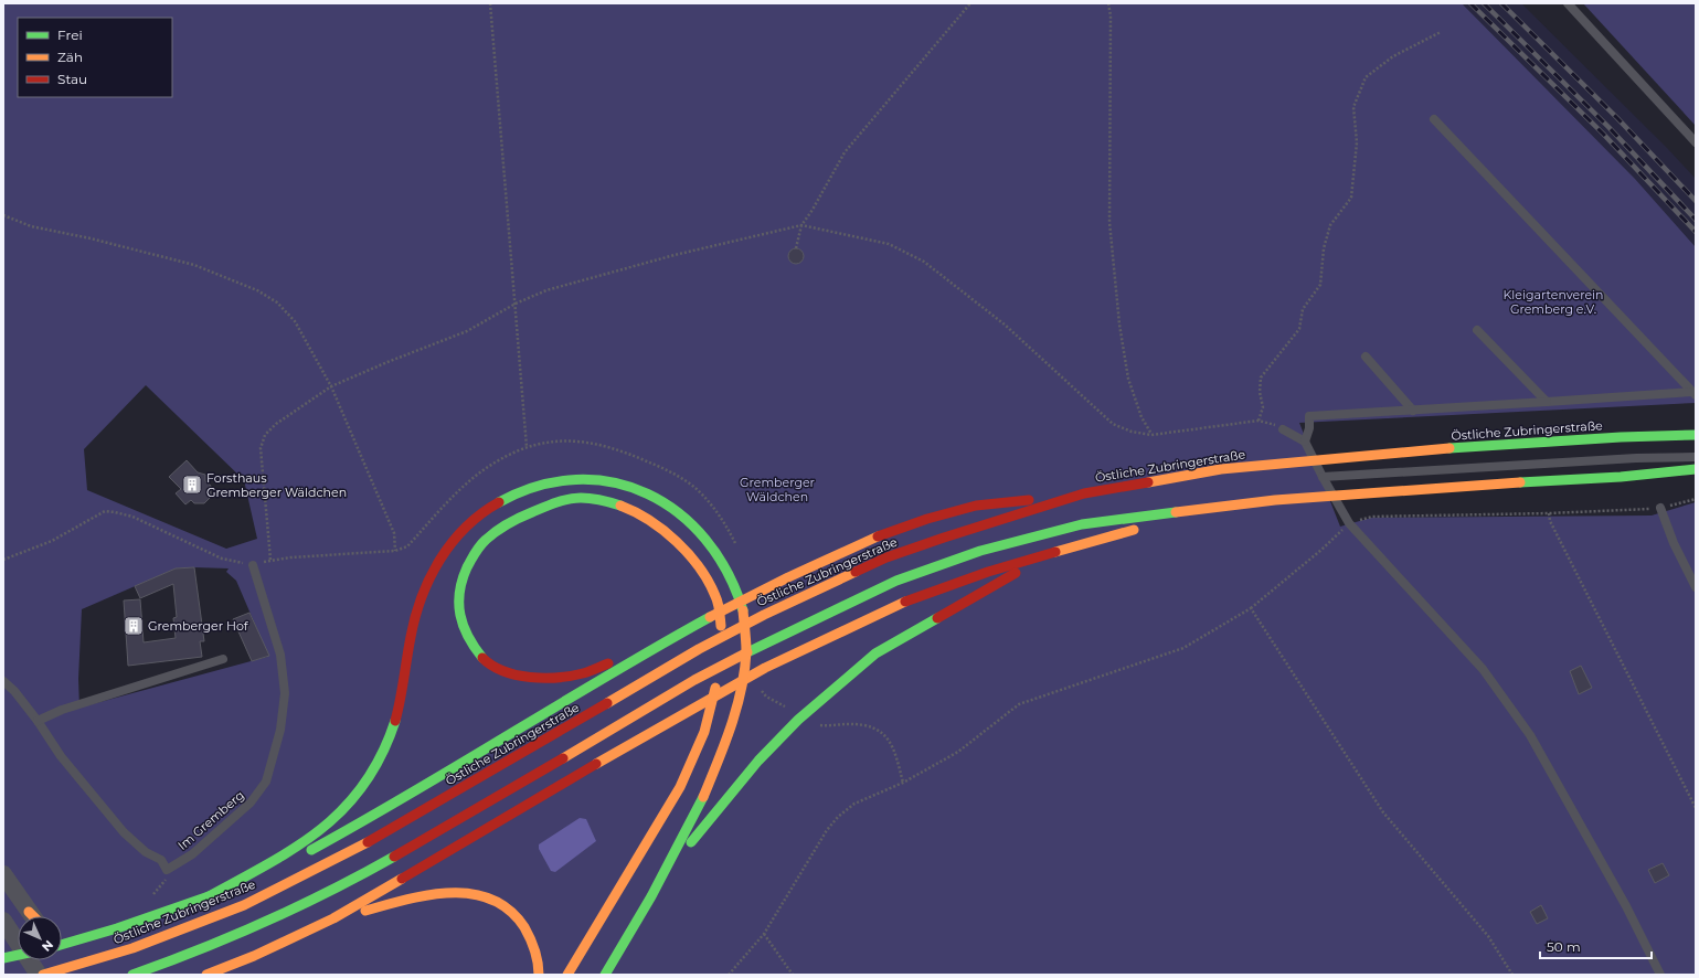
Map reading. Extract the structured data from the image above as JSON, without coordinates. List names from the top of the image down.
{
  "streets": {
    "highway": ["Östliche Zubringerstraße"],
    "lane": ["Im Gremberg"]
  },
  "parks": ["Kleigartenverein Gremberg e.V.", "Gremberger Wäldchen"],
  "places": {
    "building": ["Forsthaus Gremberger Wäldchen", "Gremberger Hof"]
  },
  "legend": ["Frei", "Zäh", "Stau"],
  "scale_bar": "50 m",
  "north": "bottom right"
}
